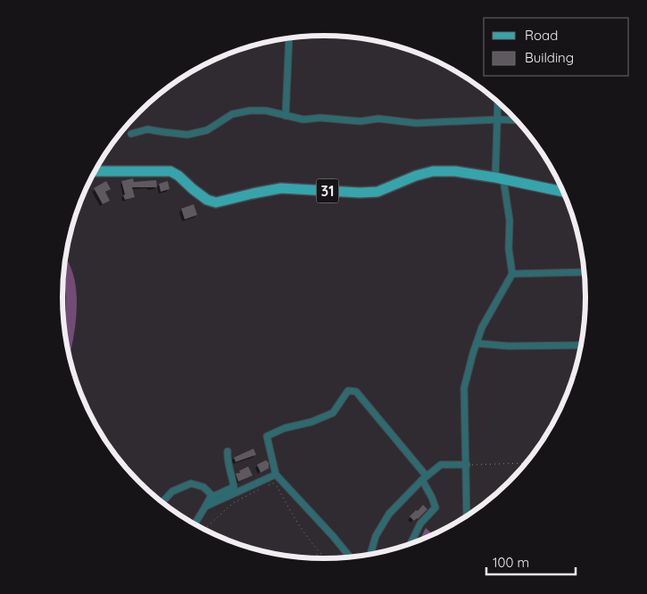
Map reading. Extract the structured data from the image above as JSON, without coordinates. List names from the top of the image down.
{
  "streets": {
    "main road": ["31"]
  },
  "legend": ["Road", "Building"],
  "scale_bar": "100 m"
}
